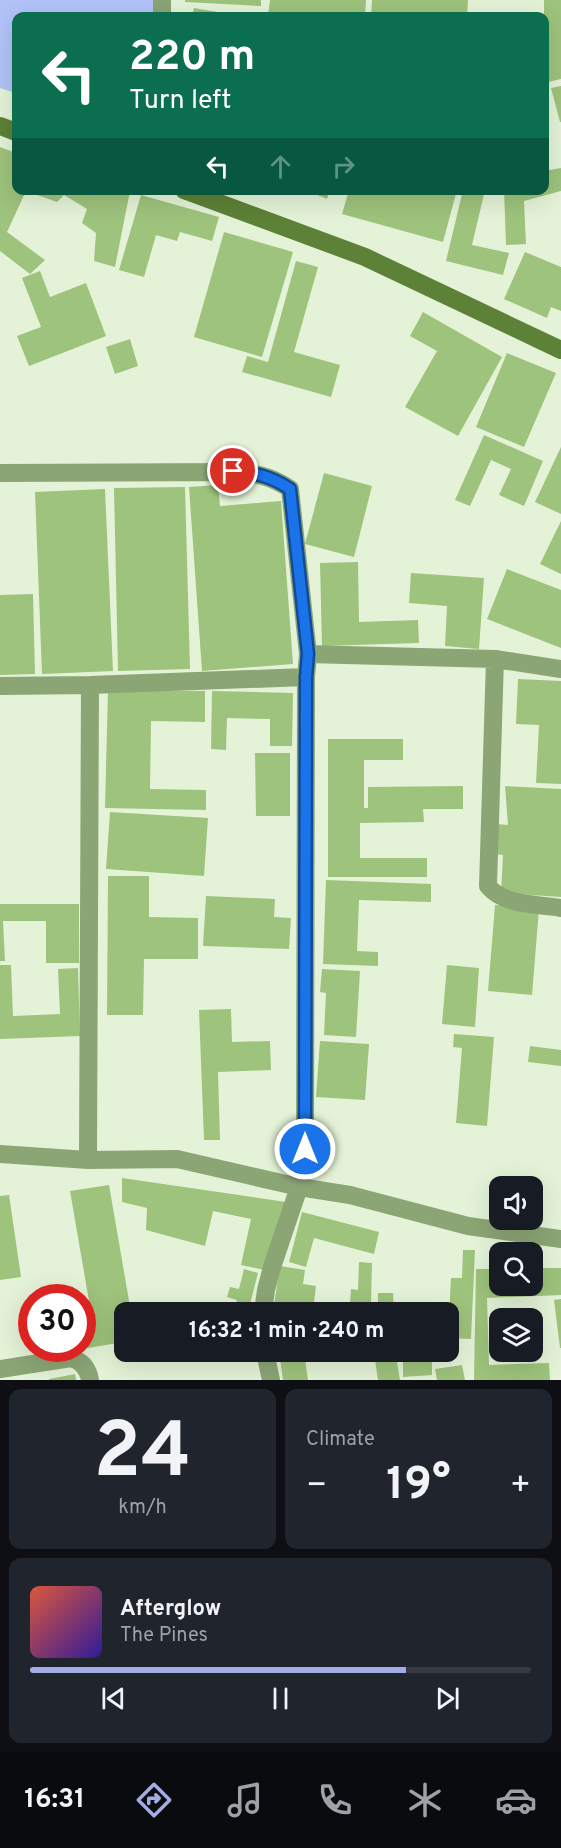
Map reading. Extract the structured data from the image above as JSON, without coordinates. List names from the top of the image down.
{
  "page": {
    "turn": ["220 m", "Turn left"],
    "limit": "30",
    "trip": "16:32 · 1 min · 240 m",
    "tile": [
      ["24", "km/h"],
      "Climate"
    ],
    "heat": ["−", "19°", "+"],
    "song": ["Afterglow", "The Pines"],
    "tabs": "16:31"
  }
}
